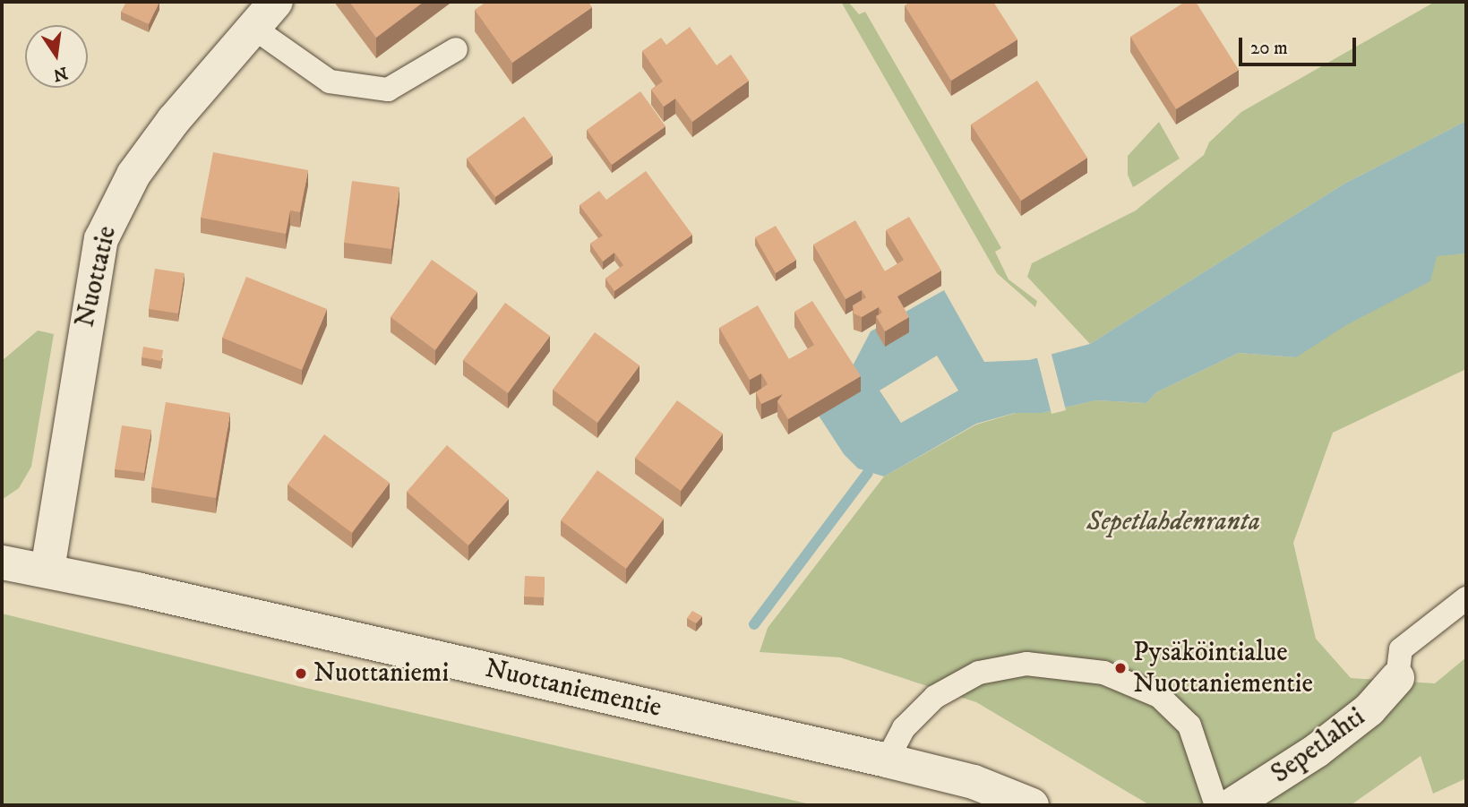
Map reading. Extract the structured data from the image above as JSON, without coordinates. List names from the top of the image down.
{
  "streets": {
    "main road": ["Nuottatie", "Nuottaniementie", "Sepetlahti"]
  },
  "crossings": [
    ["Nuottatie", "Nuottaniementie"]
  ],
  "parks": ["Sepetlahdenranta"],
  "places": ["Pysäköintialue Nuottaniementie", "Nuottaniemi"],
  "scale_bar": "20 m",
  "north": "bottom"
}
